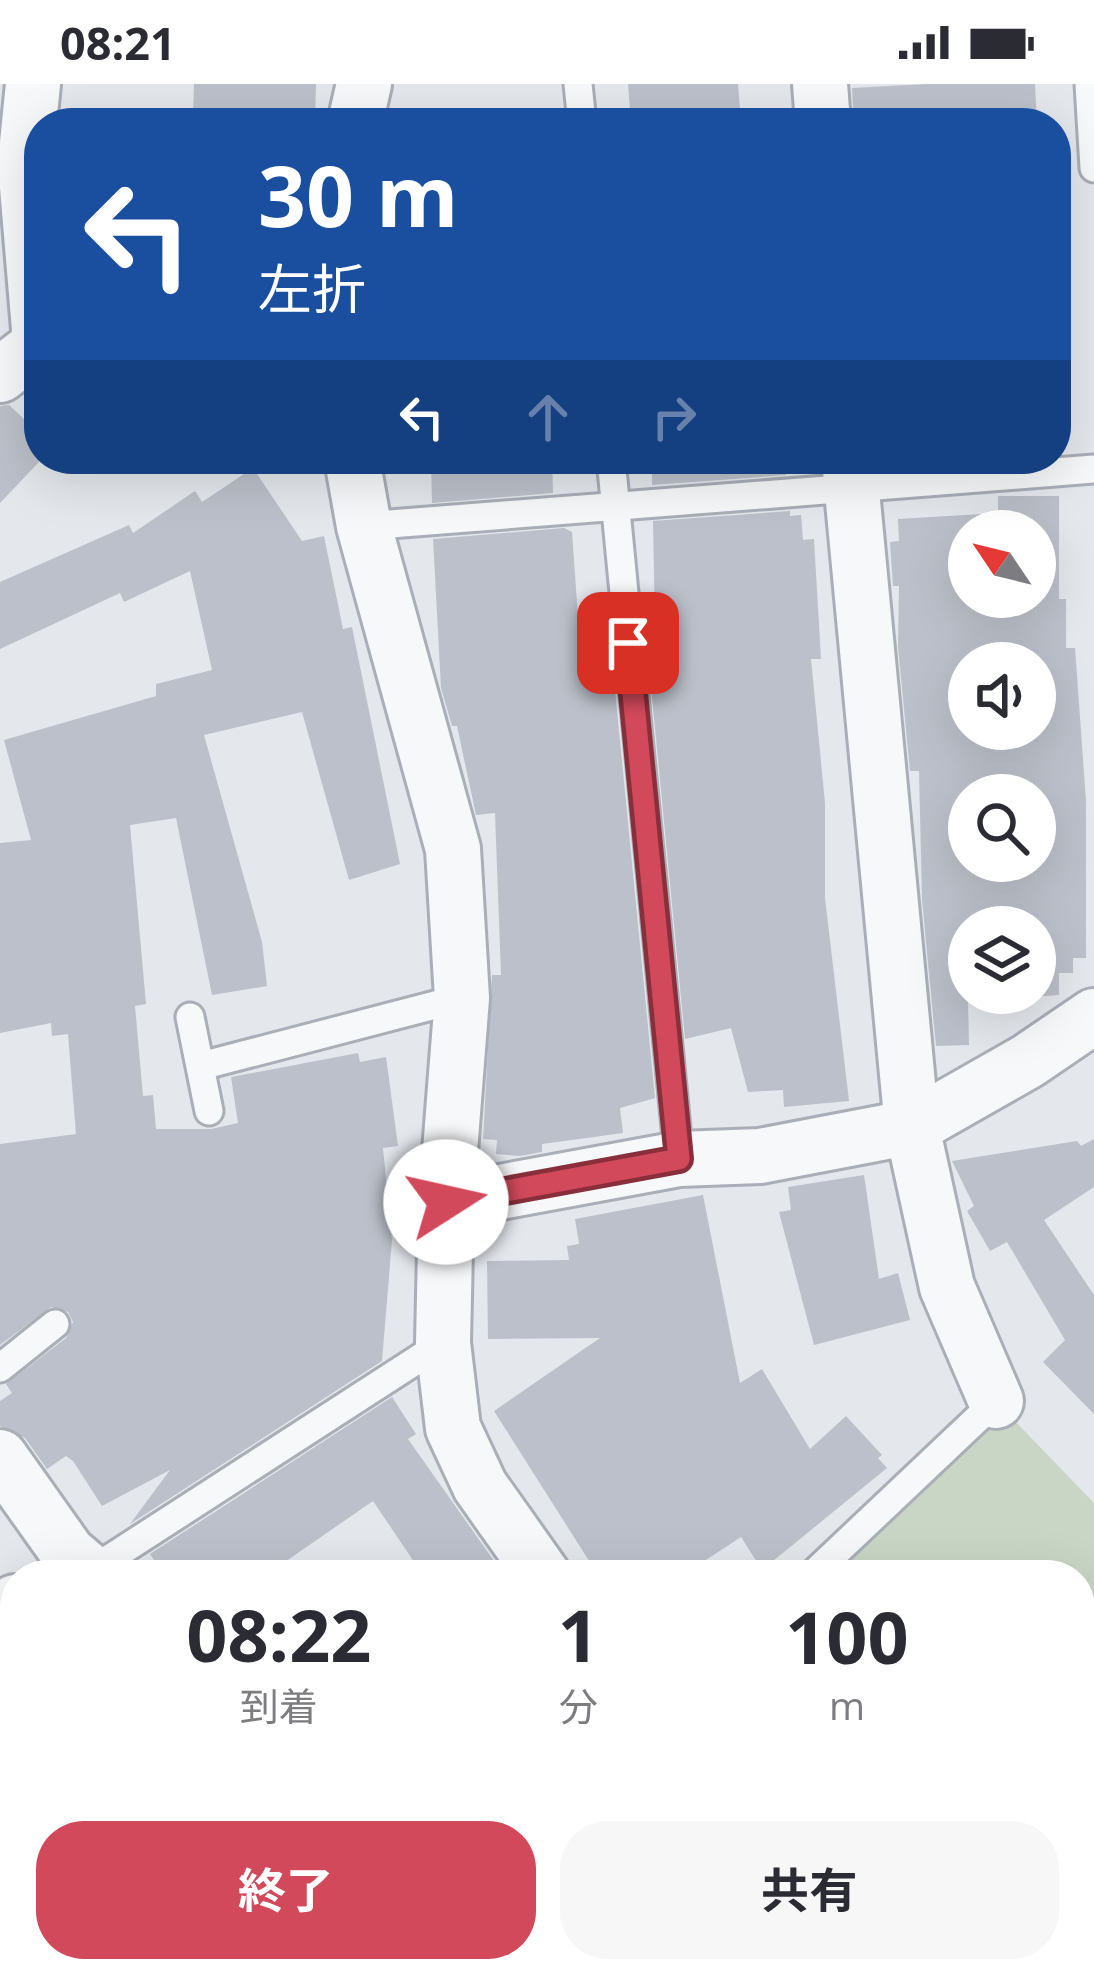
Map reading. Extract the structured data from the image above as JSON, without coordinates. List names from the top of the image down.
{
  "north": "top left",
  "page": {
    "status": "08:21",
    "turn": ["30 m", "左折"],
    "eta": [
      "08:22",
      "到着",
      "1",
      "分",
      "100",
      "m"
    ],
    "buttons": ["終了", "共有"]
  }
}
